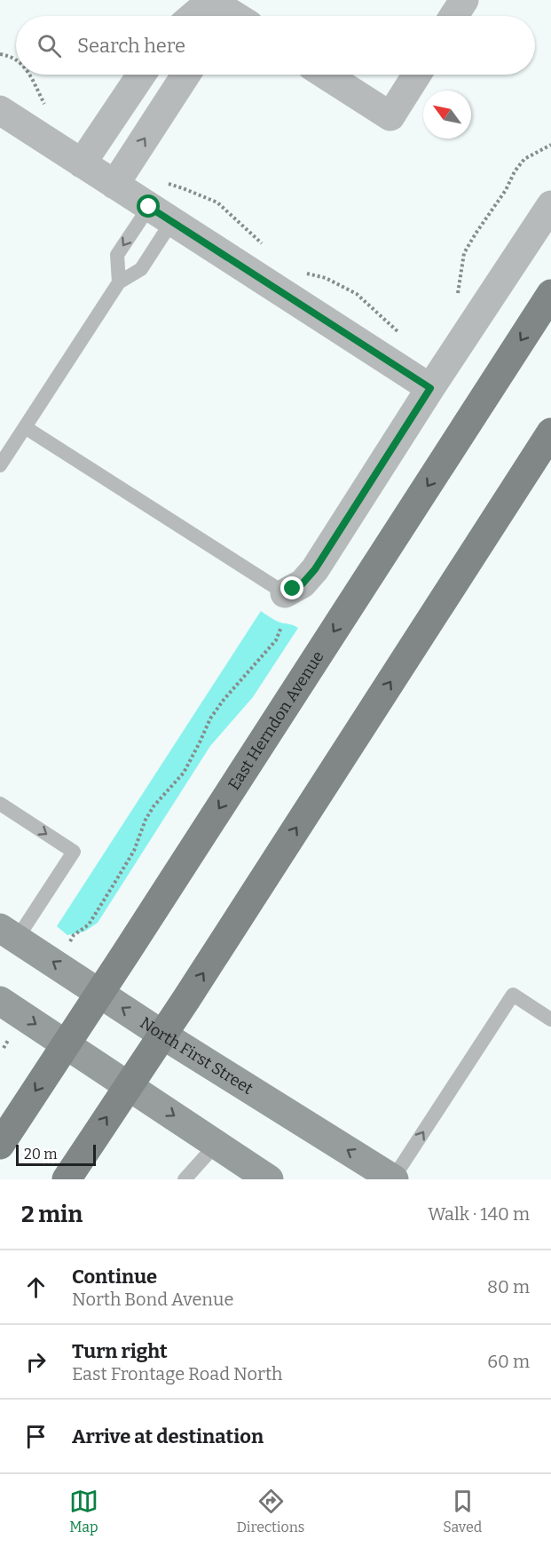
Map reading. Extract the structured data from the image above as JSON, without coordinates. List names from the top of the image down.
{
  "streets": {
    "main road": ["East Herndon Avenue", "North First Street"]
  },
  "crossings": [
    ["East Herndon Avenue", "North First Street"]
  ],
  "scale_bar": "20 m",
  "north": "top left",
  "page": {
    "search": "Search here",
    "scale": "20 m",
    "heading": ["2 min", "Walk · 140 m"],
    "list": [
      ["Continue", "North Bond Avenue", "80 m"],
      ["Turn right", "East Frontage Road North", "60 m"],
      "Arrive at destination"
    ],
    "nav": ["Map", "Directions", "Saved"]
  }
}
